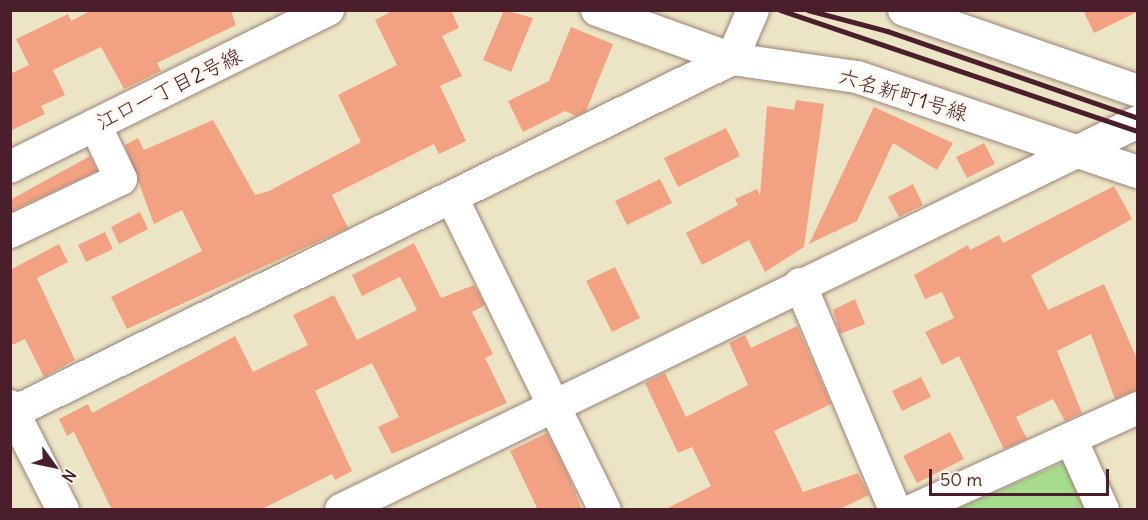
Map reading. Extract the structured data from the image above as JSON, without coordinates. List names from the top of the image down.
{
  "streets": {
    "street": ["江口一丁目2号線", "六名新町1号線"]
  },
  "scale_bar": "50 m",
  "north": "bottom right"
}
